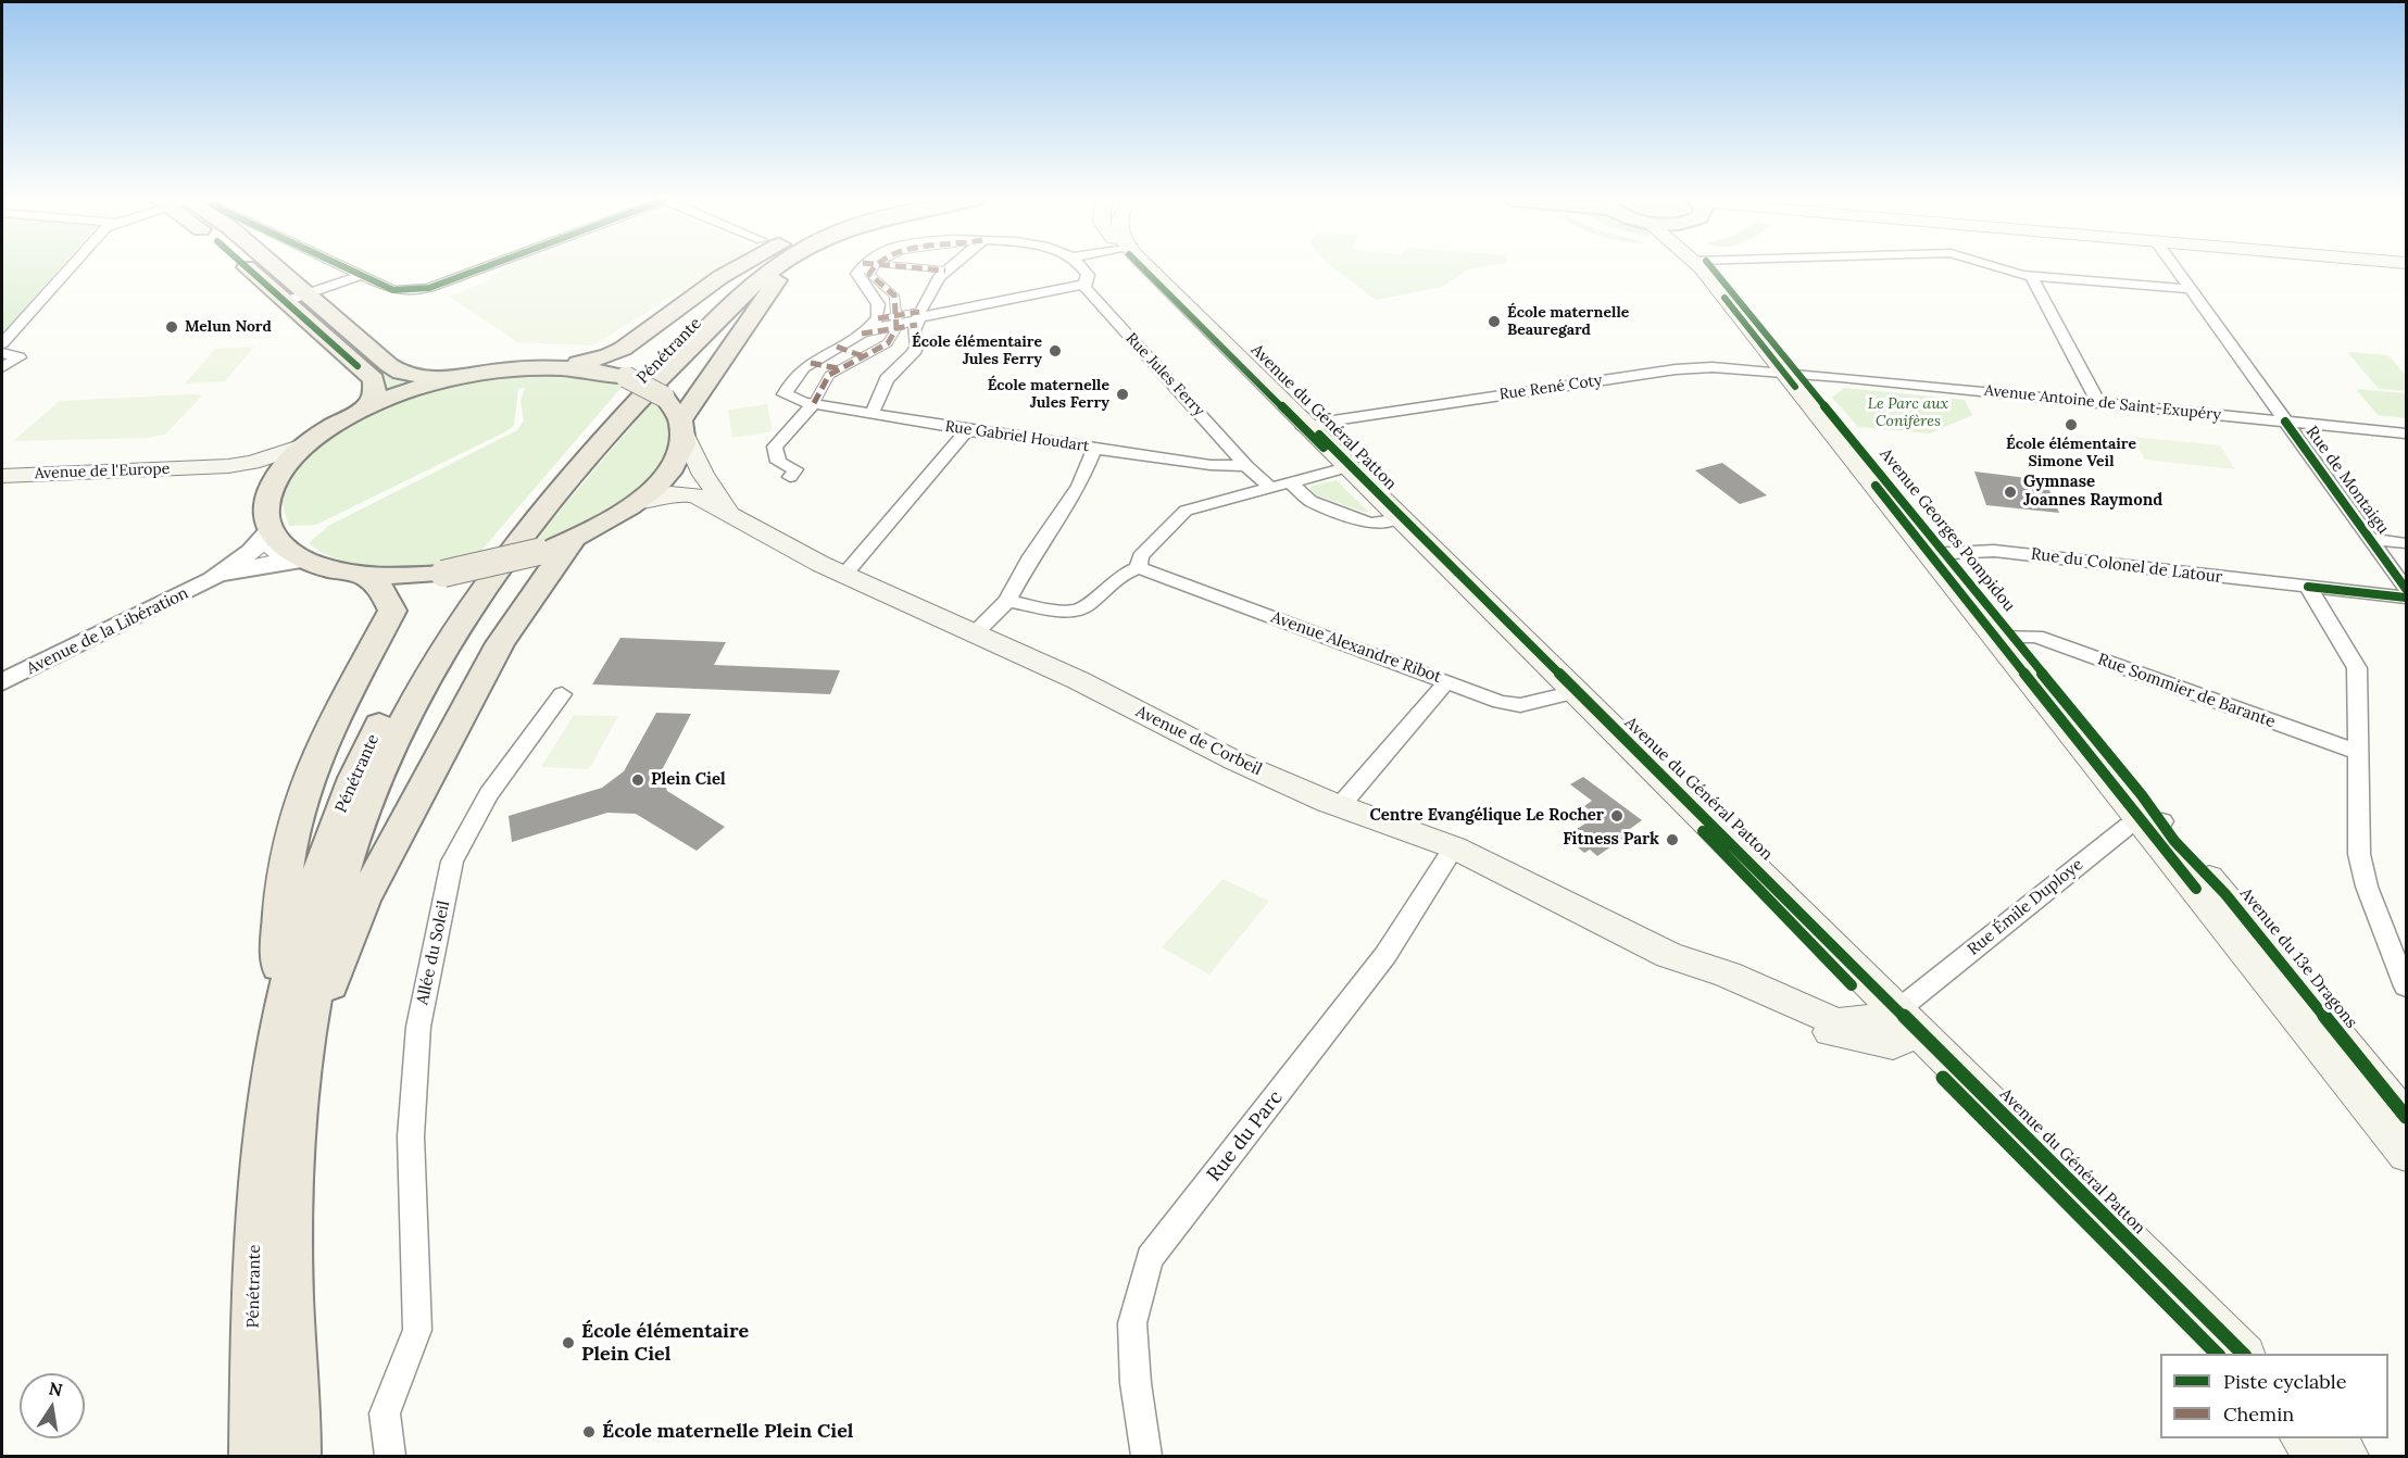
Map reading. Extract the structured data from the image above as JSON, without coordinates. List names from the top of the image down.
{
  "streets": {
    "main road": [
      "Pénétrante",
      "Avenue du Général Patton",
      "Avenue de l'Europe",
      "Avenue Georges Pompidou",
      "Avenue de Corbeil",
      "Avenue du 13e Dragons"
    ],
    "street": [
      "Rue Jules Ferry",
      "Rue René Coty",
      "Avenue Antoine de Saint-Exupéry",
      "Rue Gabriel Houdart",
      "Rue de Montaigu",
      "Rue du Colonel de Latour",
      "Avenue de la Libération",
      "Avenue Alexandre Ribot",
      "Rue Sommier de Barante",
      "Rue Émile Duploye",
      "Allée du Soleil",
      "Rue du Parc"
    ]
  },
  "crossings": [
    ["Rue Jules Ferry", "Rue Gabriel Houdart"],
    ["Rue René Coty", "Avenue Antoine de Saint-Exupéry"],
    ["Rue René Coty", "Avenue du Général Patton"],
    ["Rue René Coty", "Avenue Georges Pompidou"],
    ["Avenue Antoine de Saint-Exupéry", "Rue de Montaigu"],
    ["Avenue Antoine de Saint-Exupéry", "Avenue Georges Pompidou"],
    ["Avenue du Général Patton", "Avenue Alexandre Ribot"],
    ["Avenue du Général Patton", "Avenue de Corbeil"],
    ["Avenue du Général Patton", "Rue Émile Duploye"],
    ["Avenue Georges Pompidou", "Rue du Colonel de Latour"],
    ["Avenue Georges Pompidou", "Rue Sommier de Barante"],
    ["Avenue Georges Pompidou", "Rue Émile Duploye"],
    ["Avenue Georges Pompidou", "Avenue du 13e Dragons"],
    ["Avenue de Corbeil", "Rue Émile Duploye"],
    ["Avenue de Corbeil", "Rue du Parc"],
    ["Rue Émile Duploye", "Avenue du 13e Dragons"]
  ],
  "parks": ["Le Parc aux Conifères"],
  "places": [
    "École maternelle Beauregard",
    "Melun Nord",
    "École élémentaire Jules Ferry",
    "École maternelle Jules Ferry",
    "École élémentaire Simone Veil",
    "Gymnase Joannes Raymond",
    "Plein Ciel",
    "Centre Evangélique Le Rocher",
    "Fitness Park",
    "École élémentaire Plein Ciel",
    "École maternelle Plein Ciel"
  ],
  "legend": ["Piste cyclable", "Chemin"],
  "north": "top"
}
